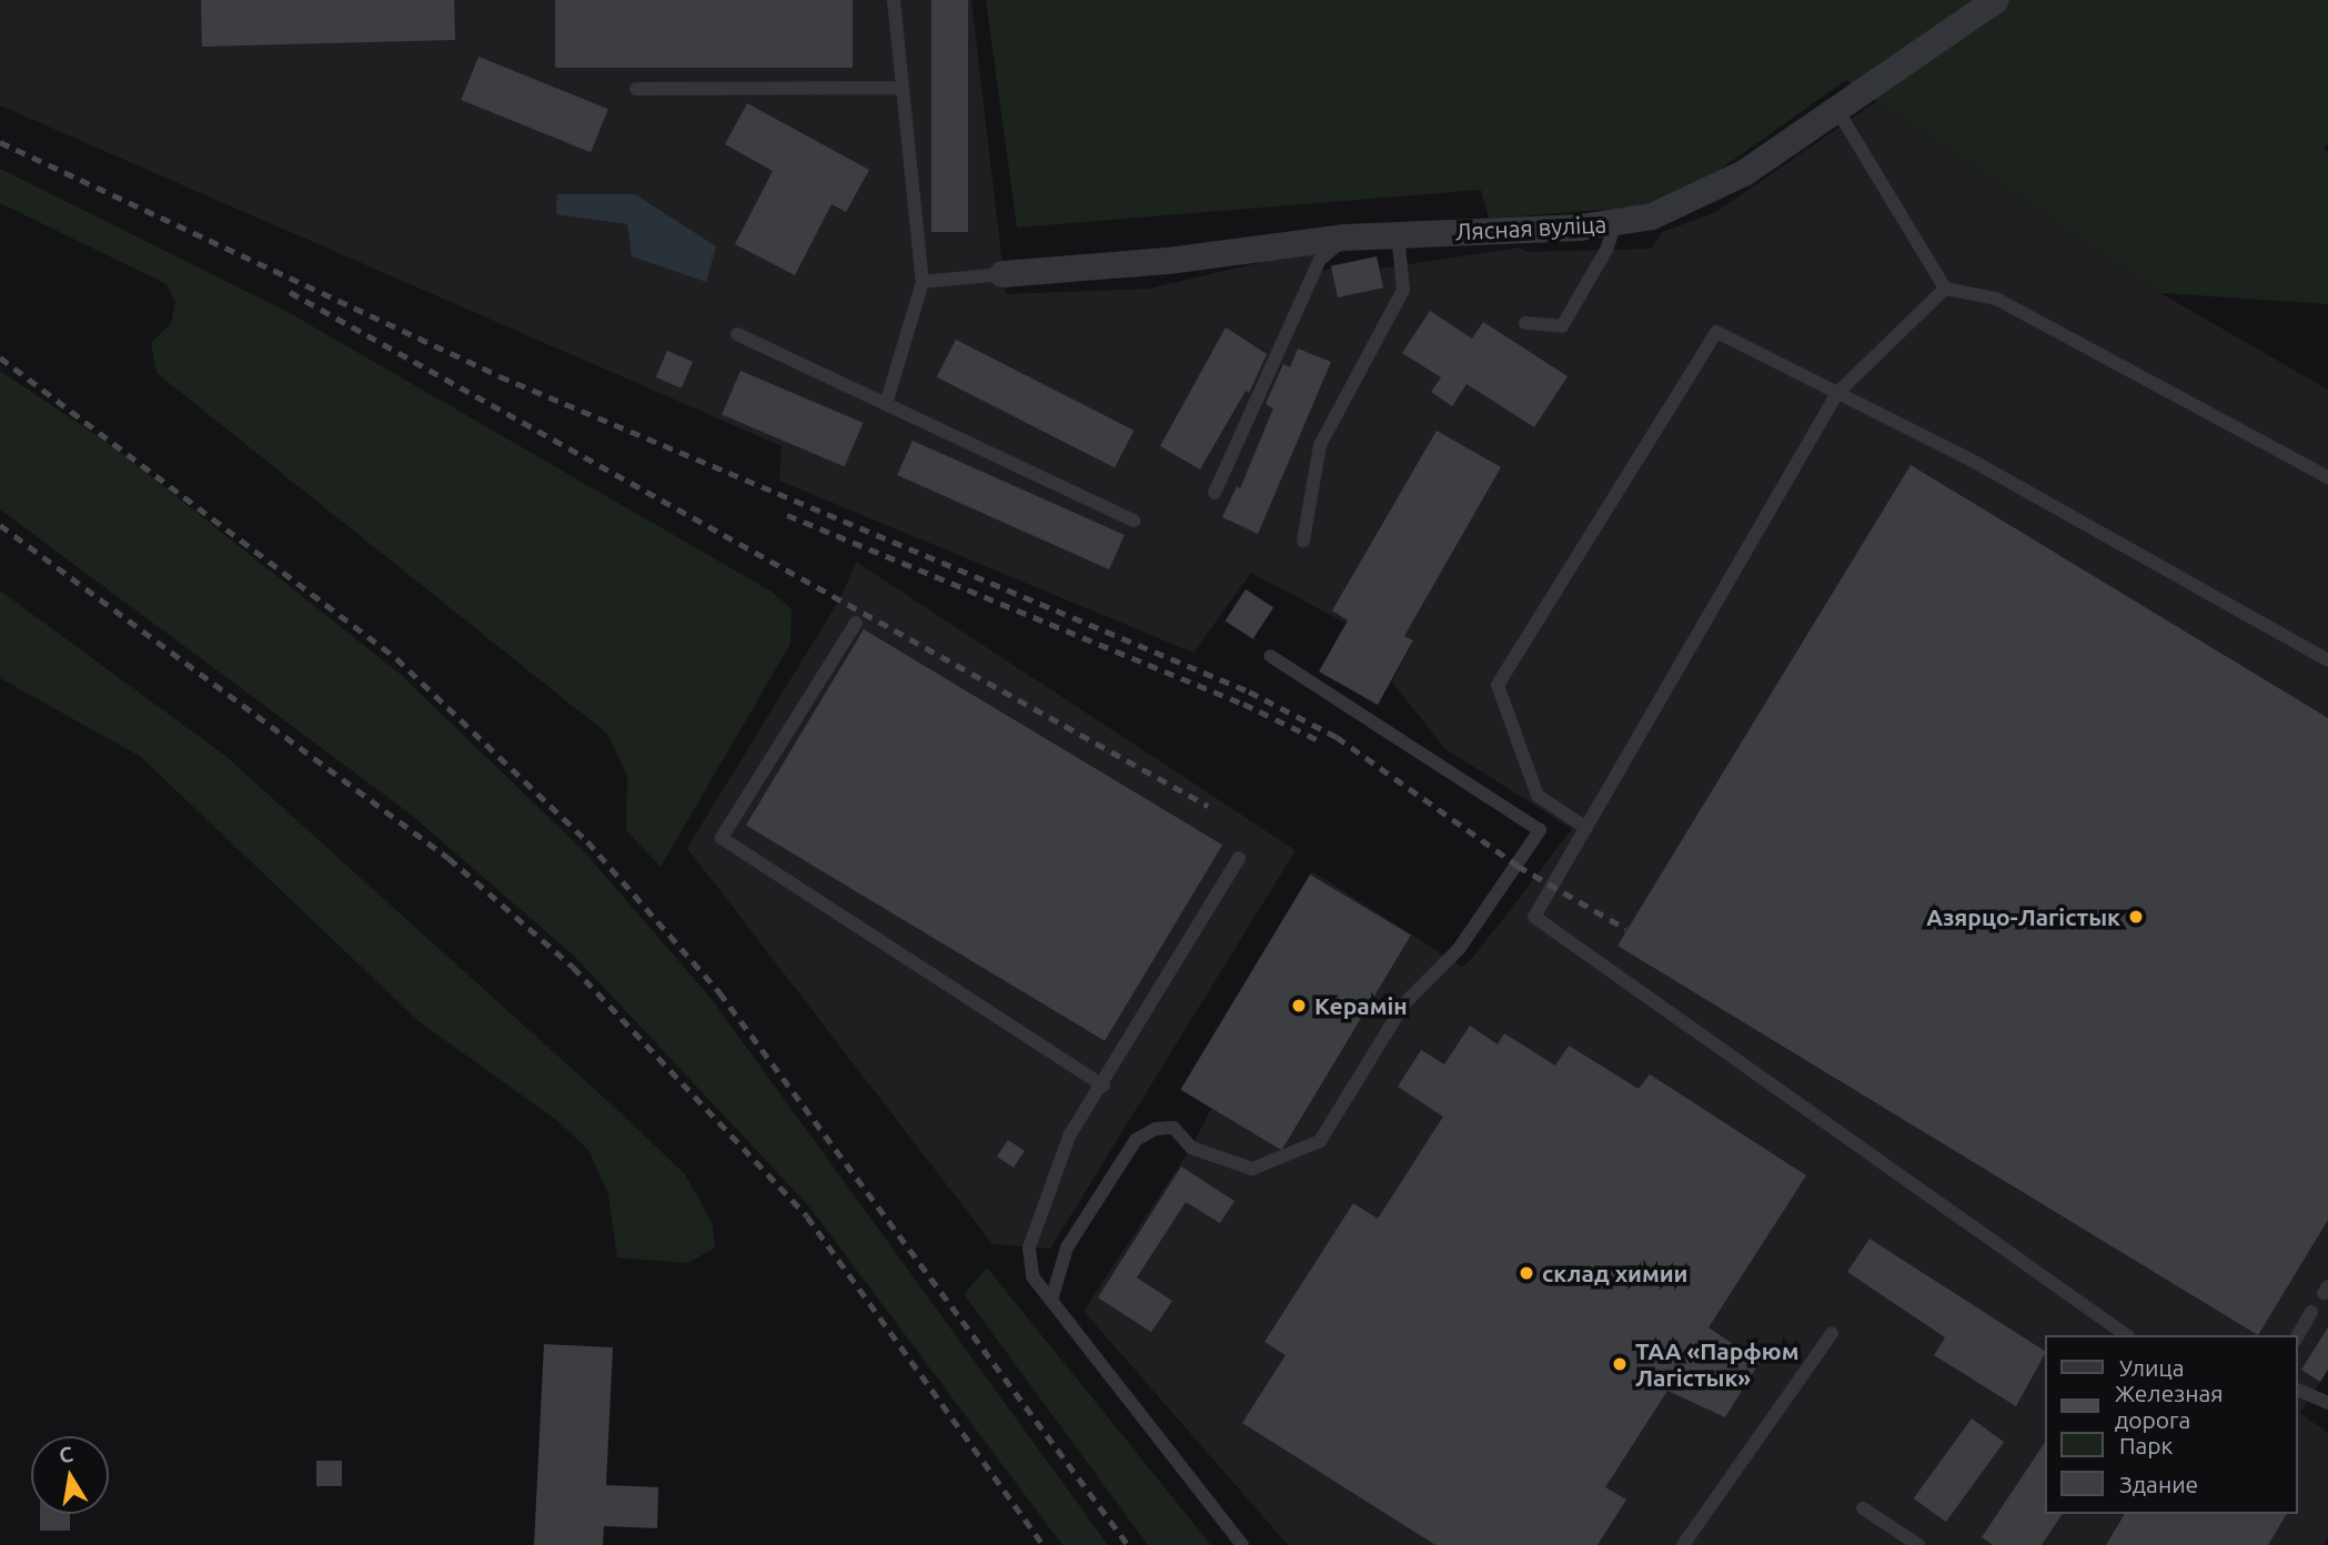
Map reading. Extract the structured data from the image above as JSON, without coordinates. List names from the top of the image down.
{
  "streets": {
    "street": ["Лясная вуліца"]
  },
  "places": [
    "Азярцо-Лагістык",
    "Керамін",
    "склад химии",
    "ТАА «Парфюм Лагістык»"
  ],
  "legend": [
    "Улица",
    "Железная дорога",
    "Парк",
    "Здание"
  ],
  "north": "top"
}
